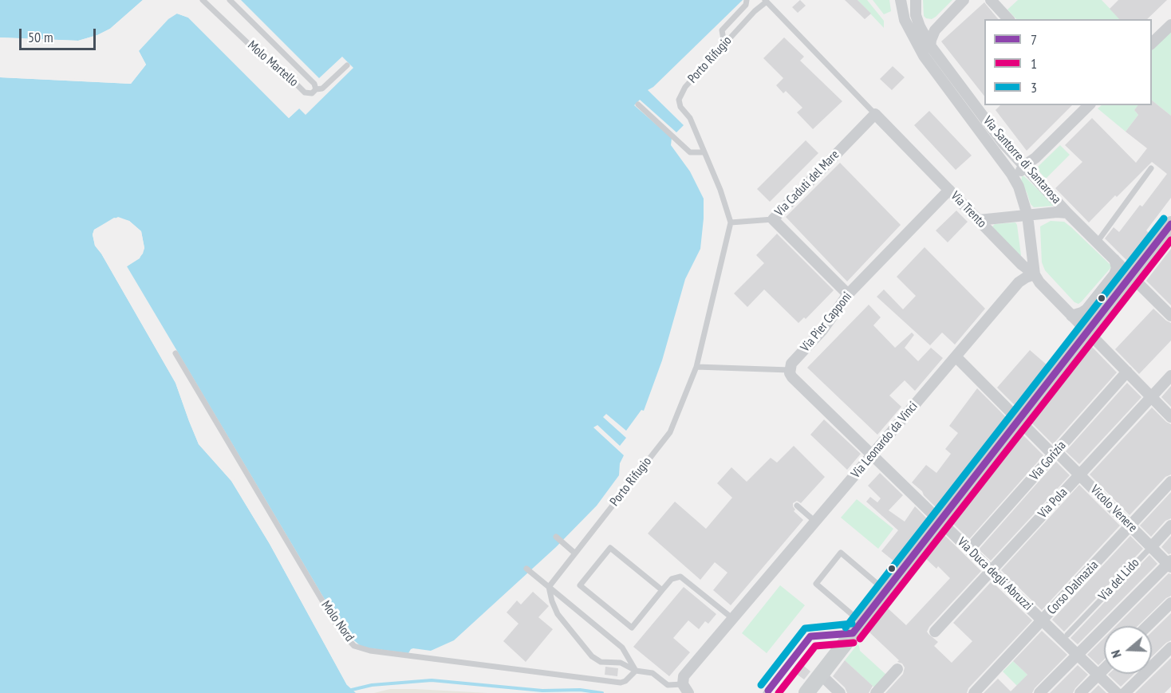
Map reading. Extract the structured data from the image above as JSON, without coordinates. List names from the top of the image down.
{
  "streets": {
    "street": [
      "Via Santorre di Santarosa",
      "Via Caduti del Mare",
      "Via Trento",
      "Via Pier Capponi",
      "Via Leonardo da Vinci",
      "Via Gorizia",
      "Via Pola",
      "Vicolo Venere",
      "Via Duca degli Abruzzi",
      "Via del Lido",
      "Corso Dalmazia"
    ],
    "lane": ["Porto Rifugio", "Molo Martello", "Molo Nord"]
  },
  "crossings": [
    ["Porto Rifugio", "Via Trento"],
    ["Via Caduti del Mare", "Via Trento"],
    ["Via Caduti del Mare", "Via Pier Capponi"],
    ["Via Trento", "Via Pier Capponi"],
    ["Via Trento", "Via Leonardo da Vinci"],
    ["Via Trento", "Via Gorizia"],
    ["Via Trento", "Via Pola"],
    ["Via Leonardo da Vinci", "Vicolo Venere"],
    ["Via Leonardo da Vinci", "Via Duca degli Abruzzi"],
    ["Via Gorizia", "Vicolo Venere"],
    ["Via Gorizia", "Via Duca degli Abruzzi"],
    ["Via Pola", "Vicolo Venere"],
    ["Via Pola", "Via Duca degli Abruzzi"],
    ["Vicolo Venere", "Via del Lido"],
    ["Vicolo Venere", "Corso Dalmazia"],
    ["Via Duca degli Abruzzi", "Corso Dalmazia"]
  ],
  "lines": ["transit line 3", "transit line 7", "transit line 1"],
  "legend": ["7", "1", "3"],
  "scale_bar": "50 m",
  "north": "left"
}
